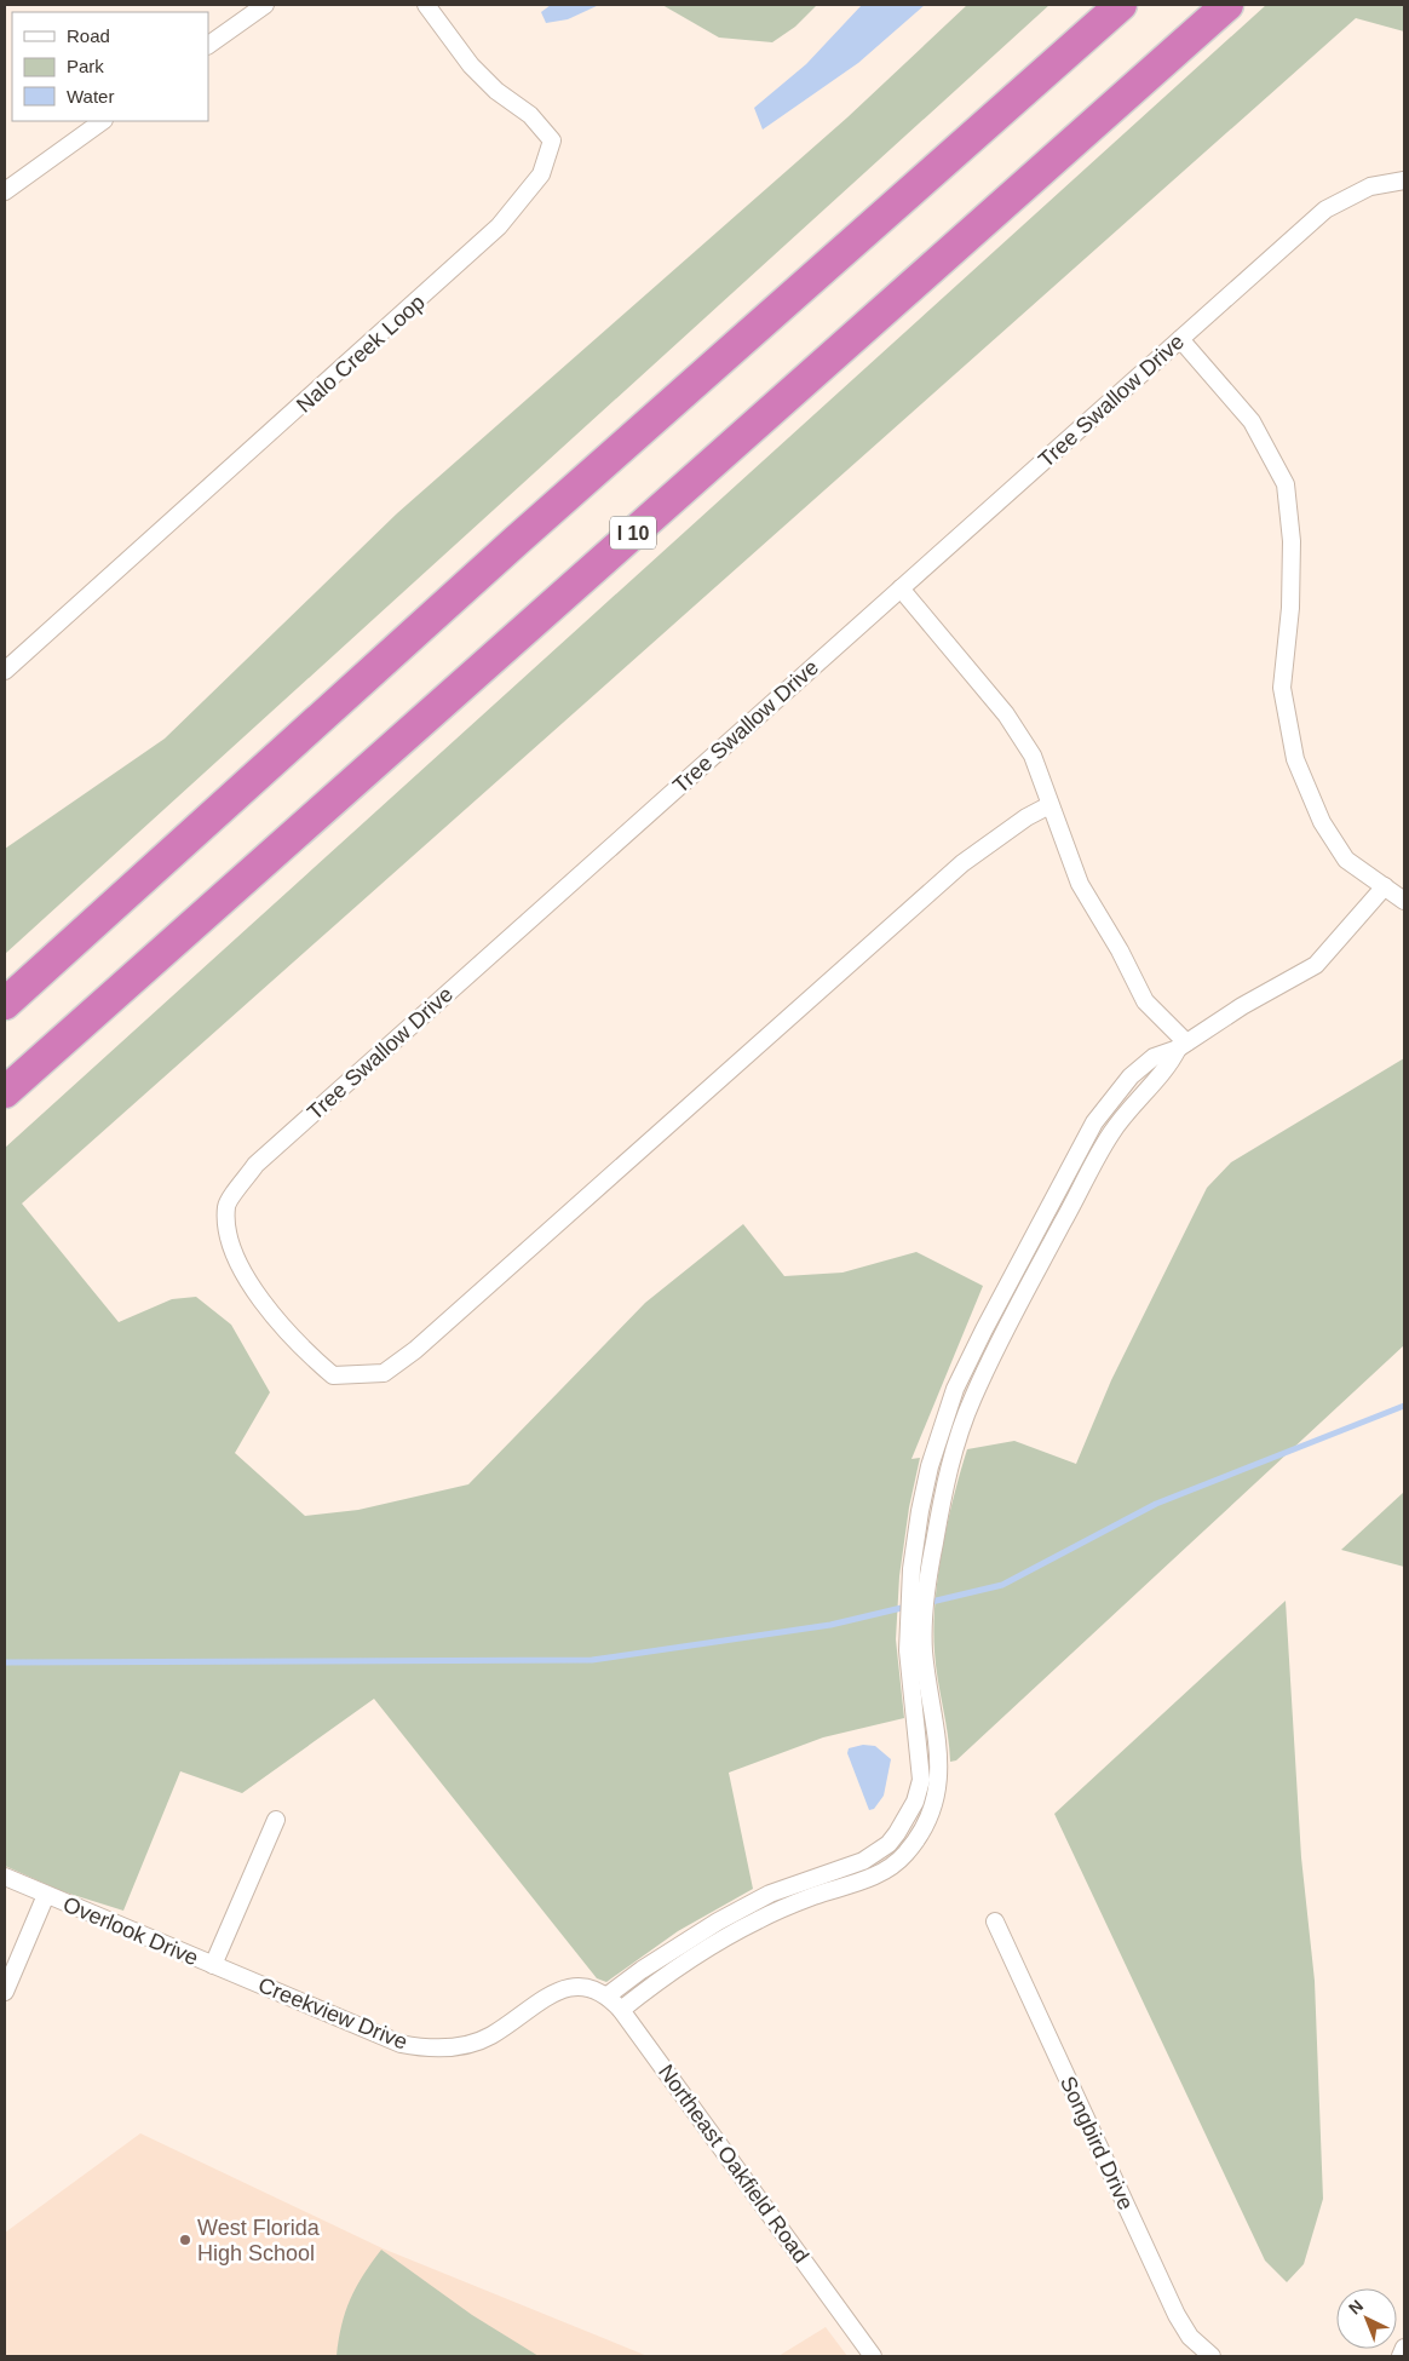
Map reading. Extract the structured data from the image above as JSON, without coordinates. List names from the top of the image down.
{
  "streets": {
    "highway": ["I 10"],
    "street": [
      "Nalo Creek Loop",
      "Tree Swallow Drive",
      "Overlook Drive",
      "Creekview Drive",
      "Songbird Drive",
      "Northeast Oakfield Road"
    ]
  },
  "crossings": [
    ["Overlook Drive", "Creekview Drive"],
    ["Creekview Drive", "Northeast Oakfield Road"]
  ],
  "places": ["West Florida High School"],
  "legend": ["Road", "Park", "Water"],
  "north": "top left"
}
